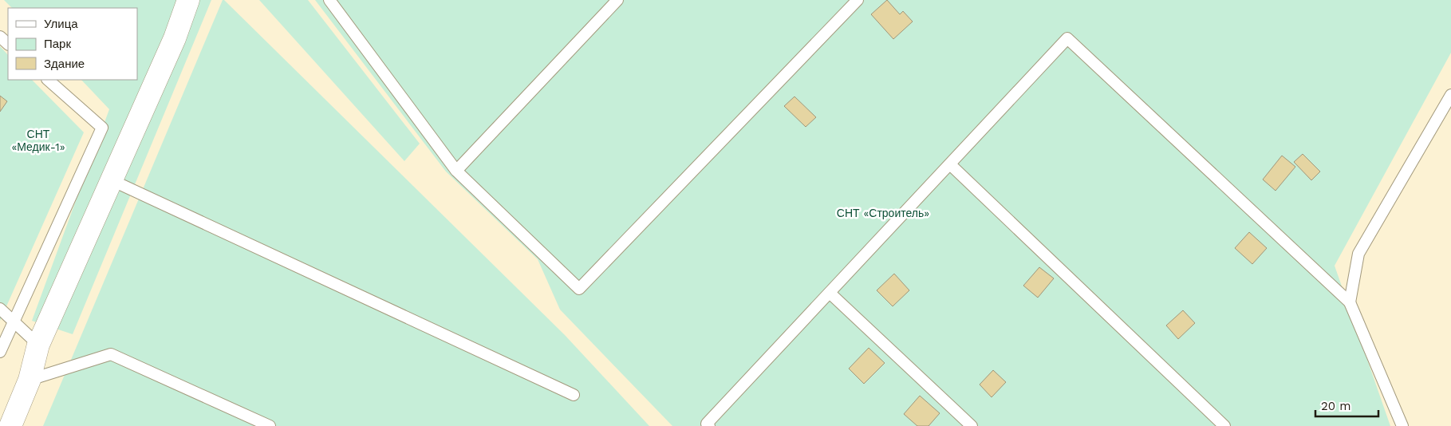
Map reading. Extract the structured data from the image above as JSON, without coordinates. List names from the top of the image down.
{
  "parks": ["СНТ «Медик-1»", "СНТ «Строитель»"],
  "legend": ["Улица", "Парк", "Здание"],
  "scale_bar": "20 m"
}
